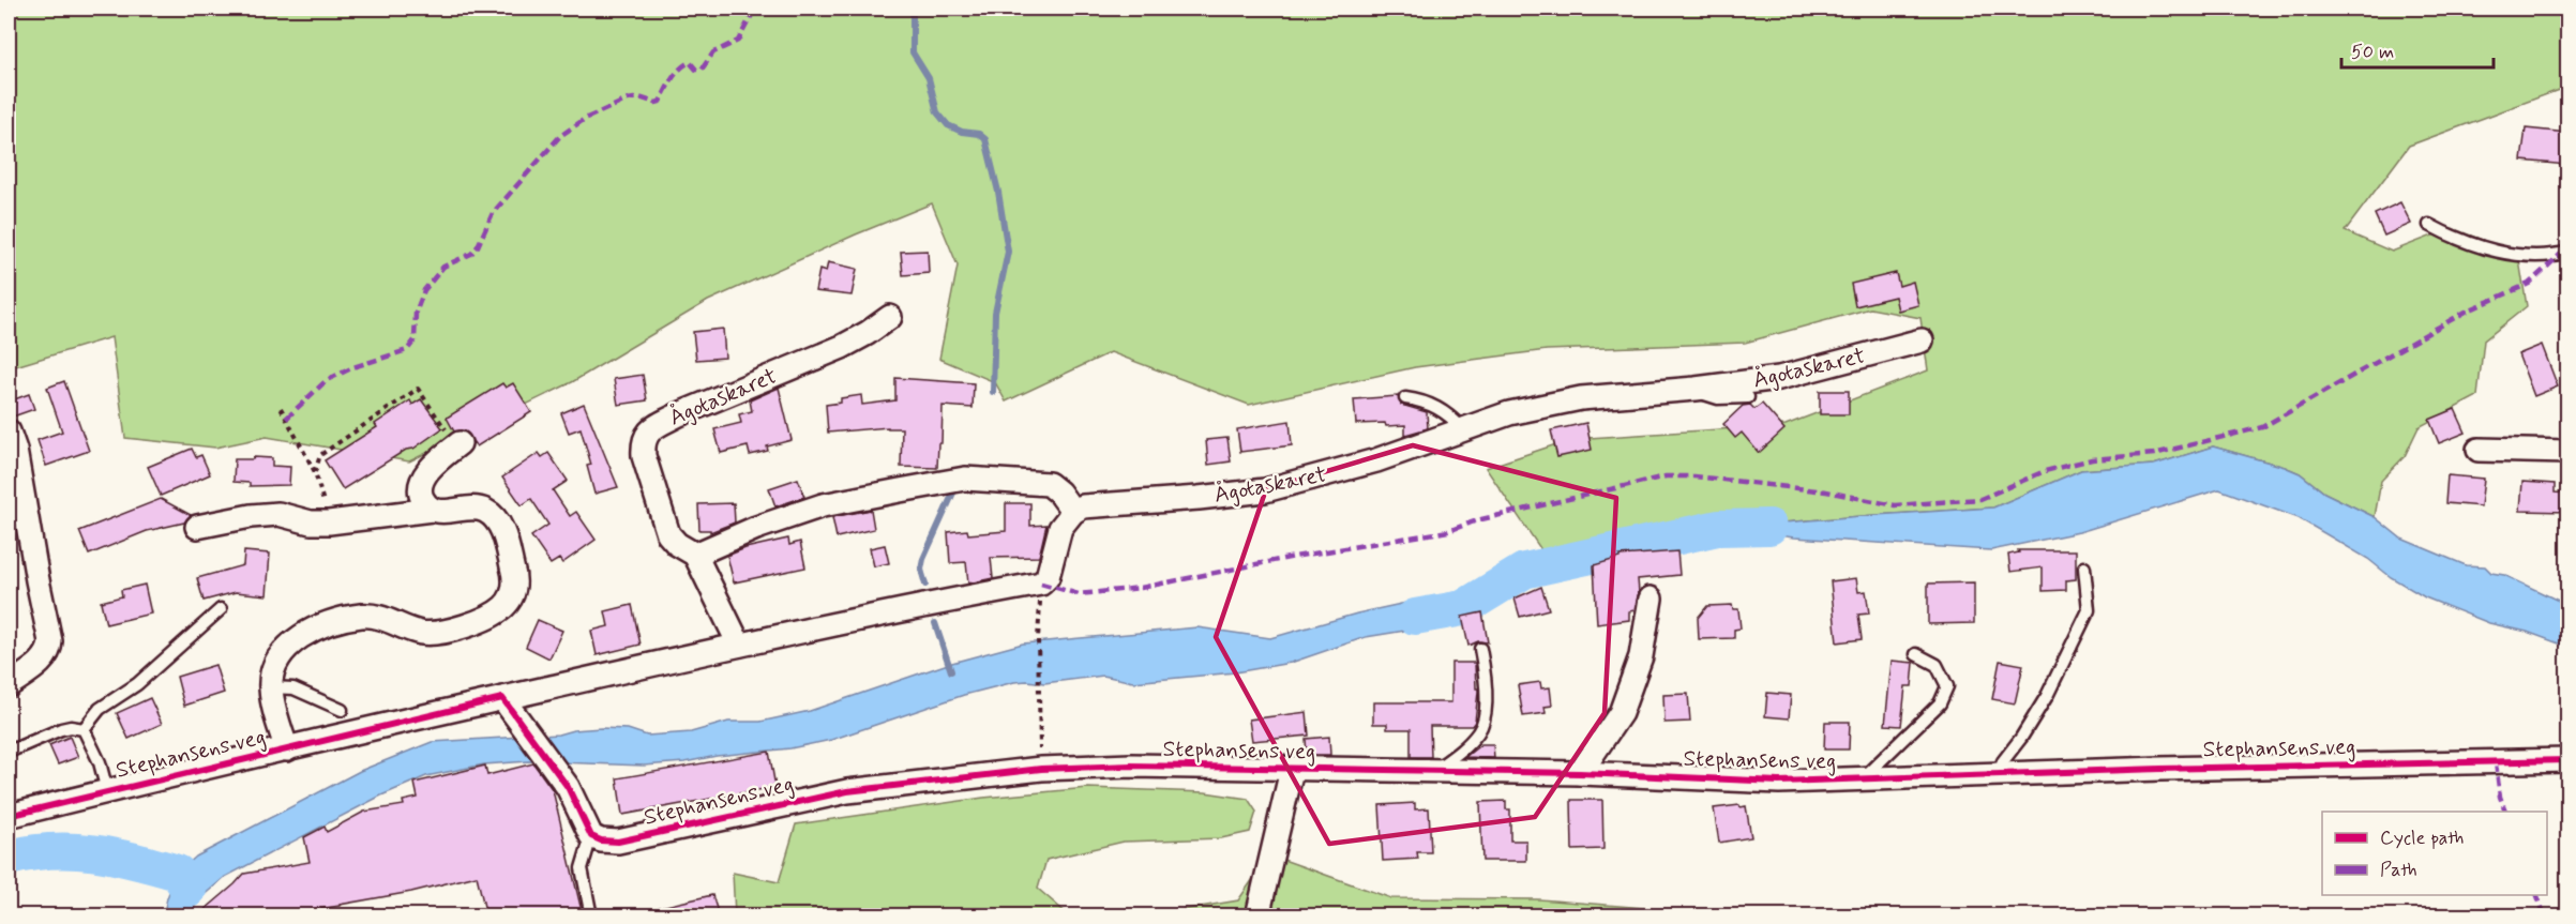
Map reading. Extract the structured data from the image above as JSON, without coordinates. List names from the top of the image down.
{
  "streets": {
    "street": ["Ågotaskaret", "Stephansens veg"]
  },
  "legend": ["Cycle path", "Path"],
  "scale_bar": "50 m"
}
